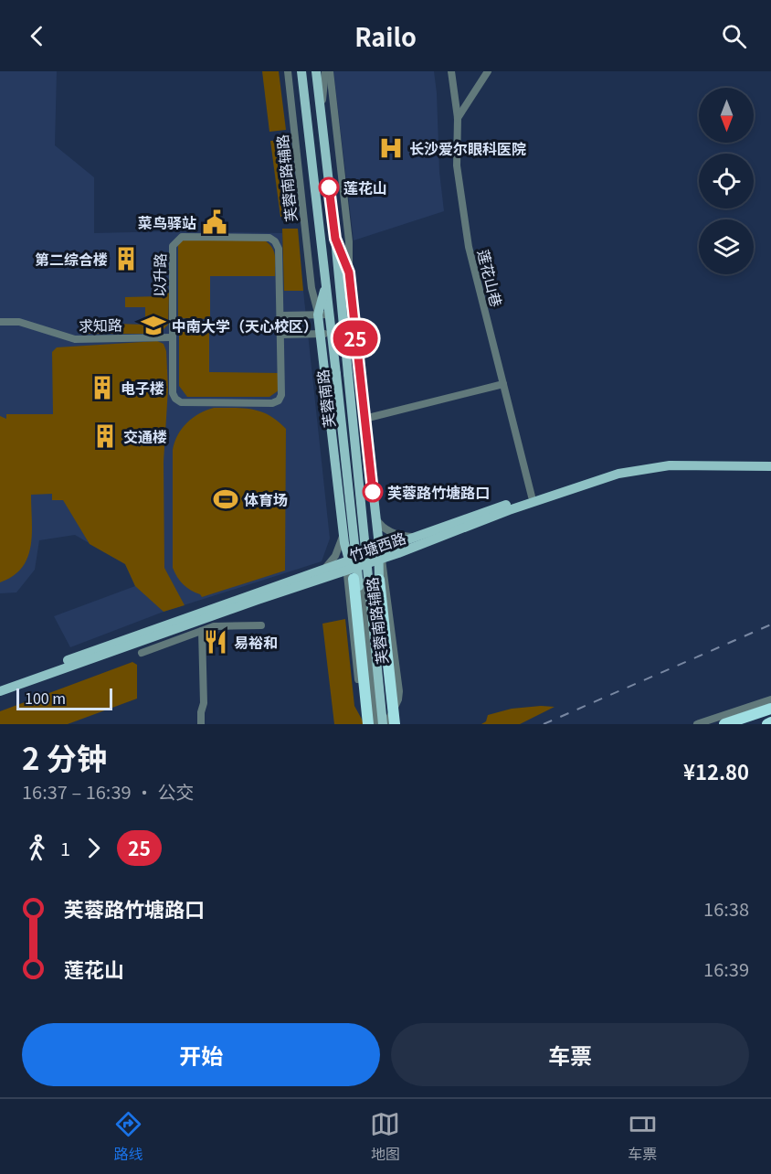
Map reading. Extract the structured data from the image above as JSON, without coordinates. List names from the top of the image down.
{
  "streets": {
    "main road": ["芙蓉南路", "竹塘西路"],
    "street": [
      "芙蓉南路辅路",
      "以升路",
      "莲花山巷",
      "求知路"
    ]
  },
  "crossings": [
    ["芙蓉南路辅路", "芙蓉南路"],
    ["芙蓉南路辅路", "竹塘西路"],
    ["以升路", "求知路"],
    ["莲花山巷", "竹塘西路"]
  ],
  "places": {
    "hospital": ["长沙爱尔眼科医院"],
    "other": ["莲花山", "芙蓉路竹塘路口"],
    "public building": ["菜鸟驿站"],
    "building": ["第二综合楼", "电子楼", "交通楼"],
    "school or university": ["中南大学（天心校区）"],
    "sports": ["体育场"],
    "restaurant": ["易裕和"]
  },
  "lines": ["bus line 25"],
  "scale_bar": "100 m",
  "north": "bottom",
  "page": {
    "header": "Railo",
    "on_map": "25",
    "scale": "100 m",
    "heading": ["2 分钟", "16:37 – 16:39 · 公交", "¥12.80"],
    "legs": ["1", "25"],
    "list": [
      {
        "name": "芙蓉路竹塘路口",
        "value": "16:38"
      },
      {
        "name": "莲花山",
        "value": "16:39"
      }
    ],
    "buttons": ["开始", "车票"],
    "tabs": ["路线", "地图", "车票"]
  }
}
